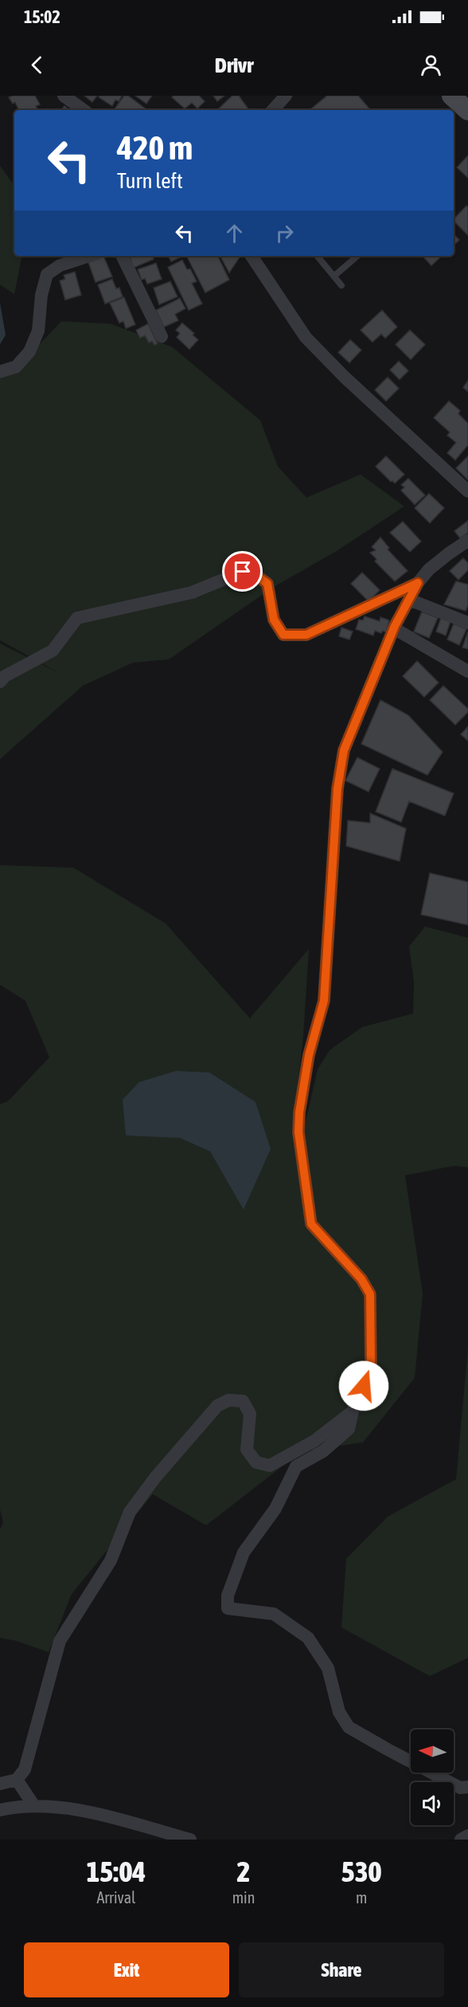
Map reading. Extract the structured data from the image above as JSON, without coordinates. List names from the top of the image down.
{
  "north": "left",
  "page": {
    "status": "15:02",
    "header": "Drivr",
    "turn": ["420 m", "Turn left"],
    "eta": [
      "15:04",
      "Arrival",
      "2",
      "min",
      "530",
      "m"
    ],
    "buttons": ["Exit", "Share"]
  }
}
